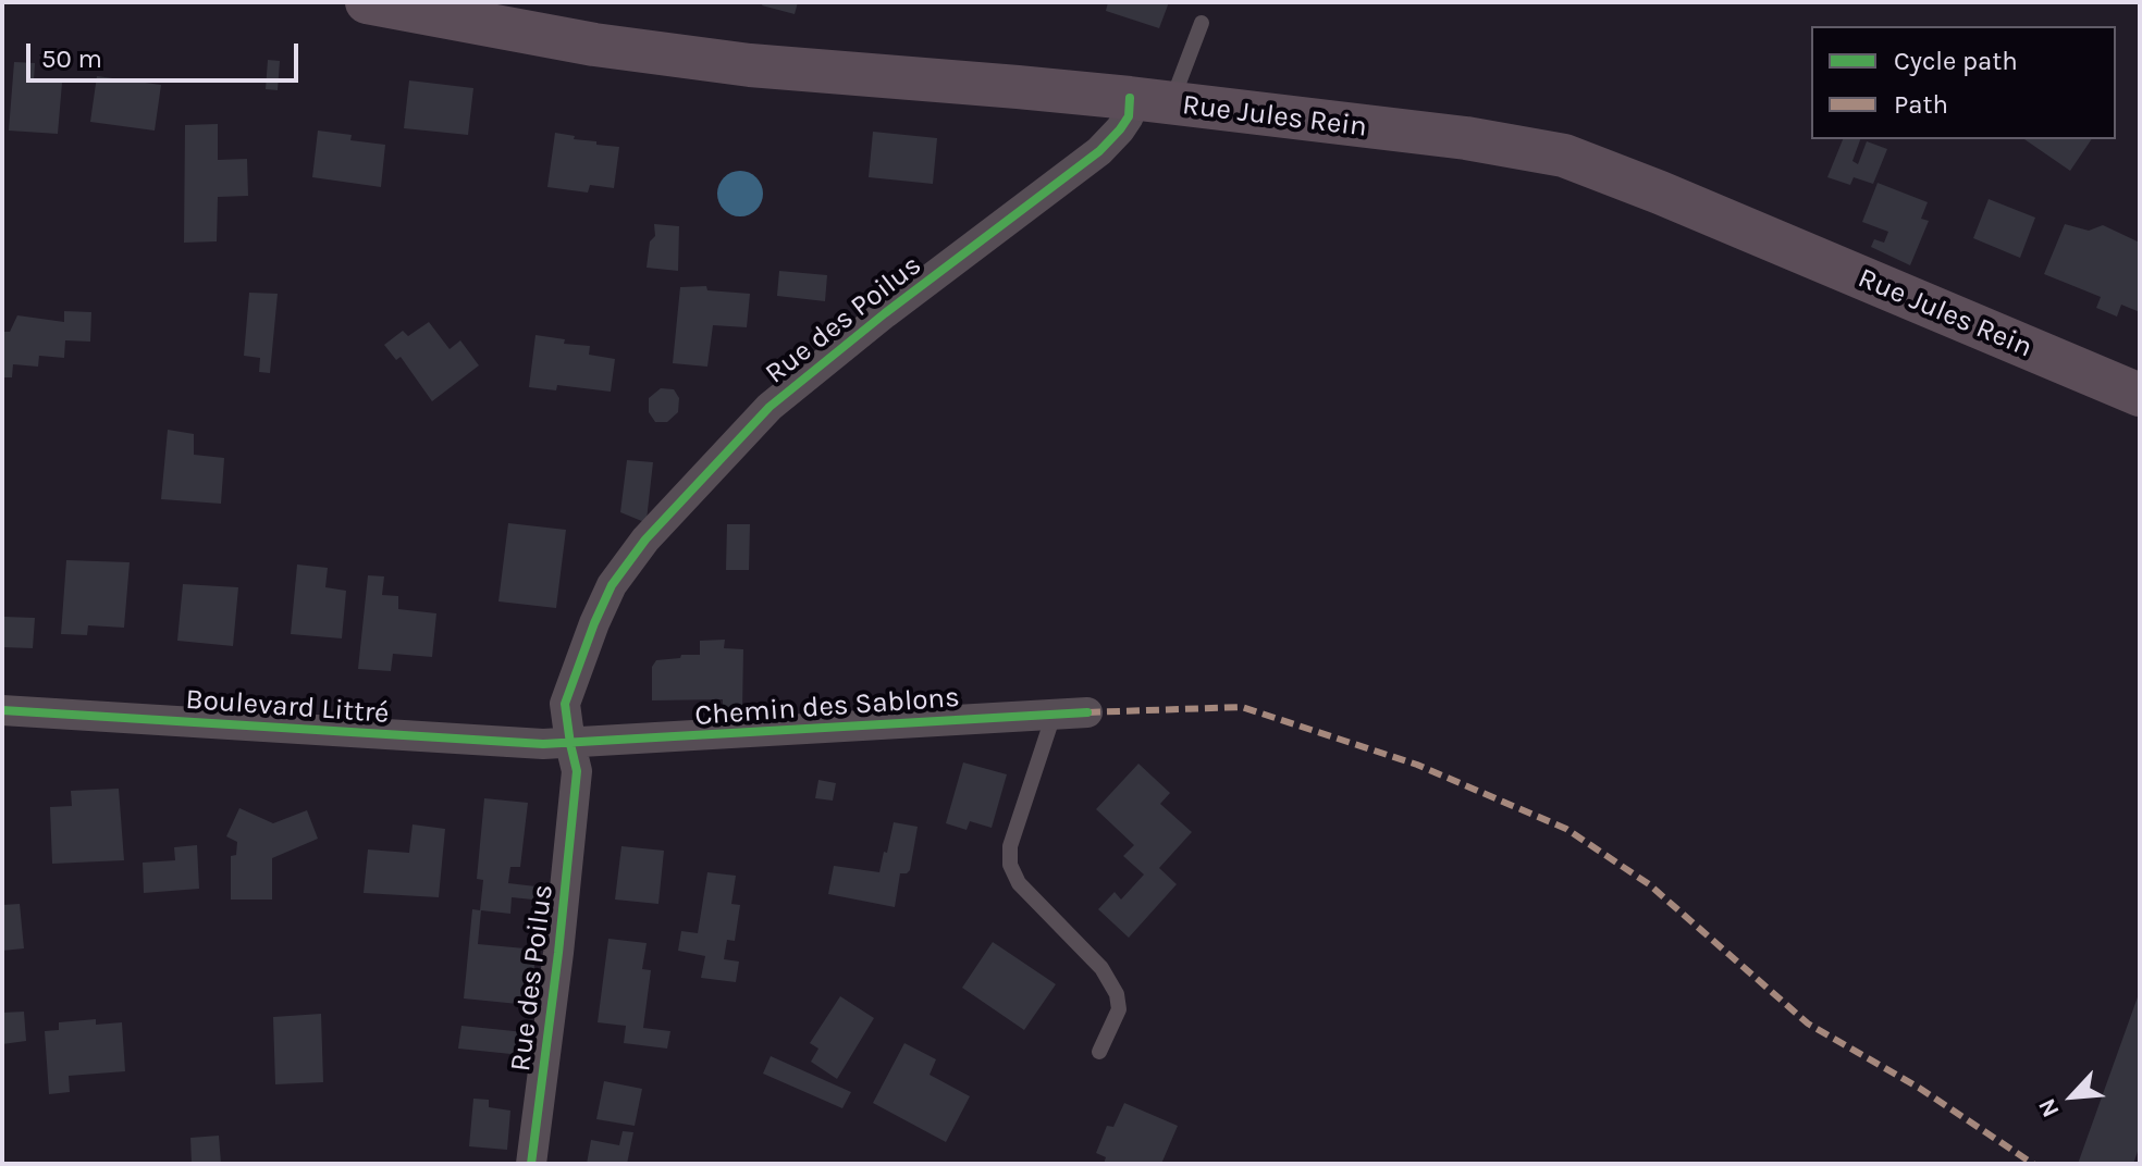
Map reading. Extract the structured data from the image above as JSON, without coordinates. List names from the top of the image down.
{
  "streets": {
    "main road": ["Rue Jules Rein"],
    "street": ["Rue des Poilus", "Boulevard Littré", "Chemin des Sablons"]
  },
  "crossings": [
    ["Rue Jules Rein", "Rue des Poilus"],
    ["Rue des Poilus", "Boulevard Littré"],
    ["Rue des Poilus", "Chemin des Sablons"],
    ["Boulevard Littré", "Chemin des Sablons"]
  ],
  "legend": ["Cycle path", "Path"],
  "scale_bar": "50 m",
  "north": "bottom left"
}
